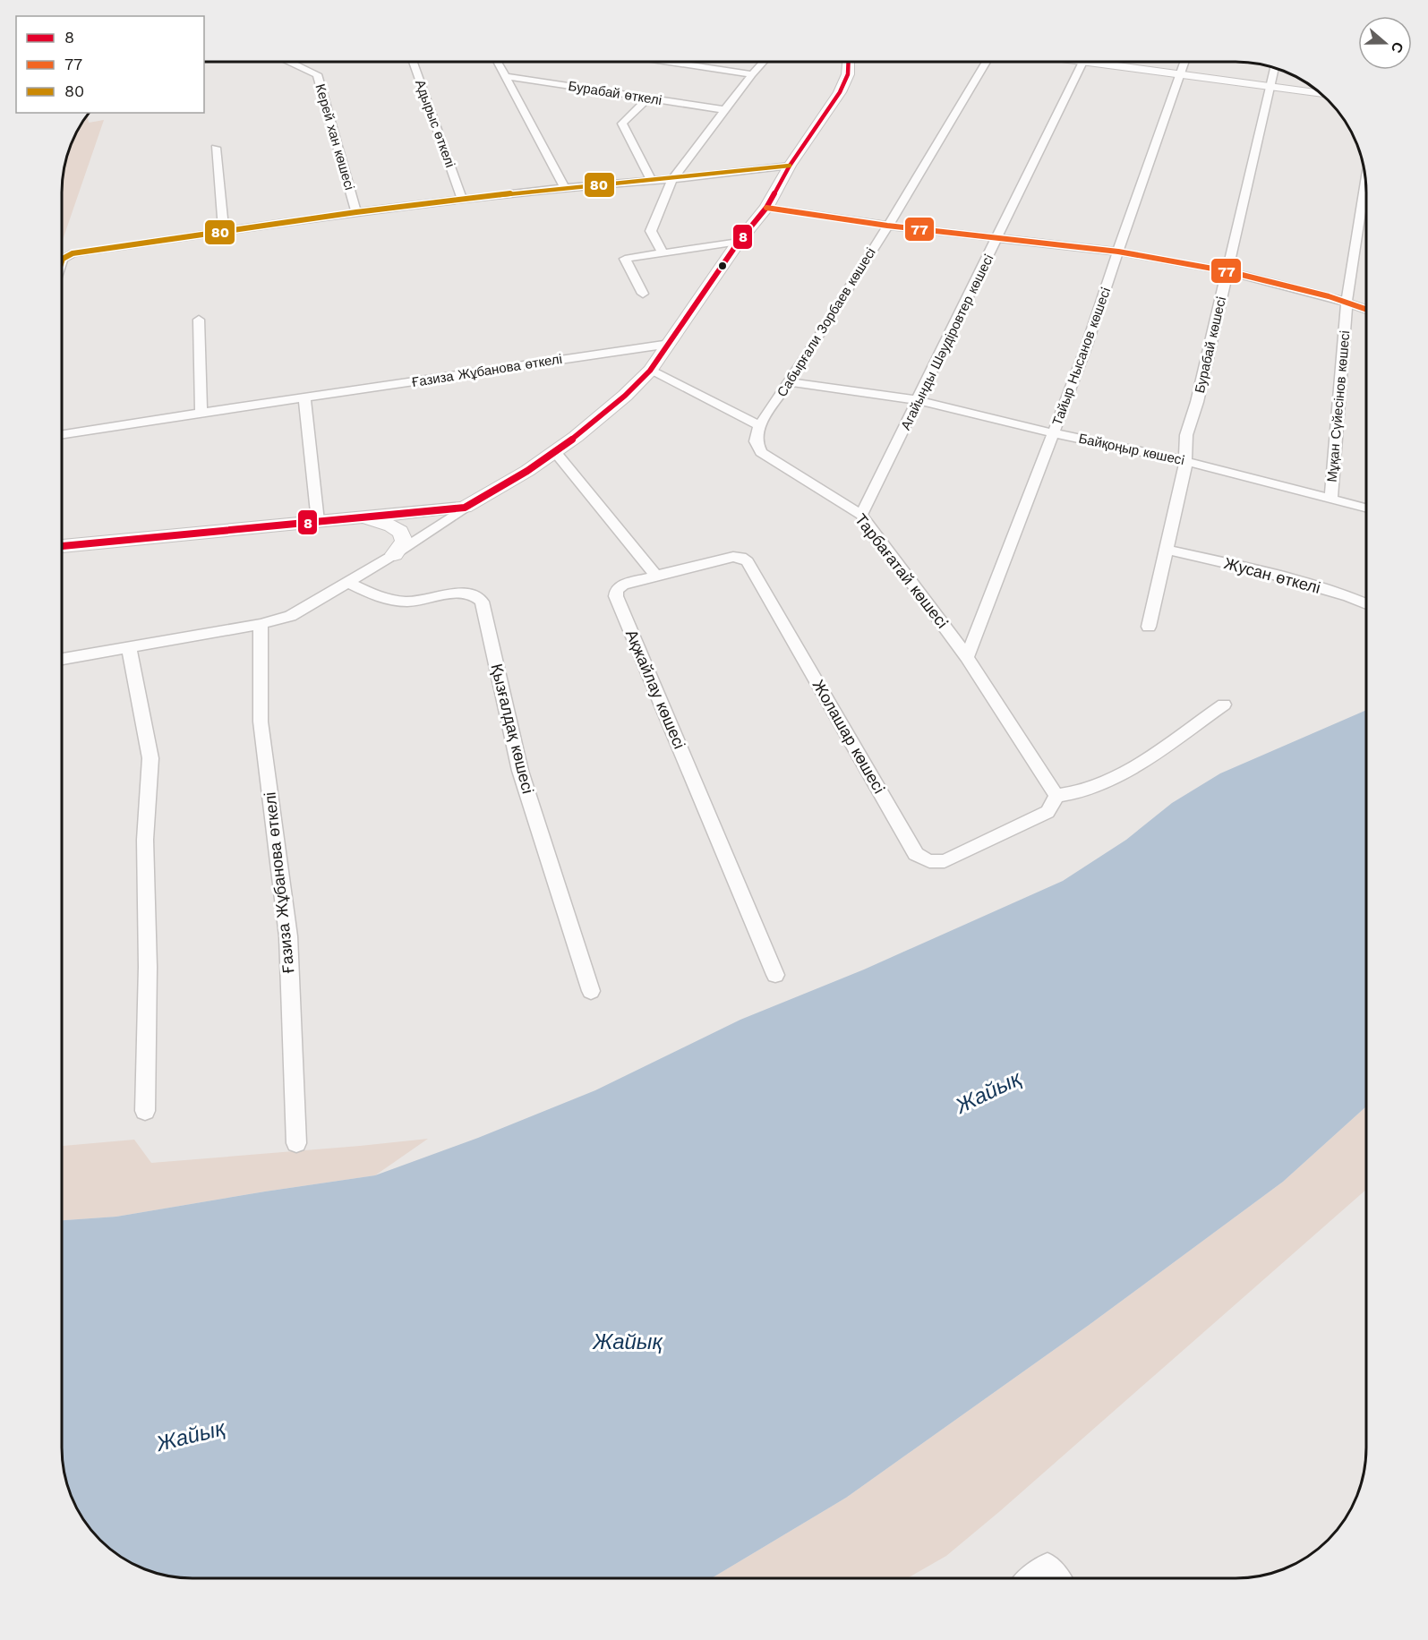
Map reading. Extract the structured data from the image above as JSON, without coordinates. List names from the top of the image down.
{
  "streets": {
    "street": [
      "Бурабай өткелі",
      "Адырыс өткелі",
      "Керей хан көшесі",
      "Сабырғали Зорбаев көшесі",
      "Агайынды Шәудіровтер көшесi",
      "Бурабай көшесi",
      "Тайыр Нысанов көшесi",
      "Ғазиза Жұбанова өткелі",
      "Мұқан Сүйесінов көшесі",
      "Байқоңыр көшесi",
      "Тарбағатай көшесi",
      "Жусан өткелі",
      "Ақжайлау көшесі",
      "Қызғалдақ көшесі",
      "Жолашар көшесi"
    ]
  },
  "crossings": [
    ["Сабырғали Зорбаев көшесі", "Байқоңыр көшесi"],
    ["Сабырғали Зорбаев көшесі", "Тарбағатай көшесi"],
    ["Агайынды Шәудіровтер көшесi", "Байқоңыр көшесi"],
    ["Агайынды Шәудіровтер көшесi", "Тарбағатай көшесi"],
    ["Бурабай көшесi", "Байқоңыр көшесi"],
    ["Бурабай көшесi", "Жусан өткелі"],
    ["Тайыр Нысанов көшесi", "Байқоңыр көшесi"],
    ["Тайыр Нысанов көшесi", "Тарбағатай көшесi"],
    ["Мұқан Сүйесінов көшесі", "Байқоңыр көшесi"],
    ["Тарбағатай көшесi", "Жолашар көшесi"],
    ["Ақжайлау көшесі", "Жолашар көшесi"]
  ],
  "water": ["Жайық"],
  "lines": ["transit line 8", "transit line 80", "transit line 77"],
  "legend": ["8", "77", "80"],
  "north": "right"
}
